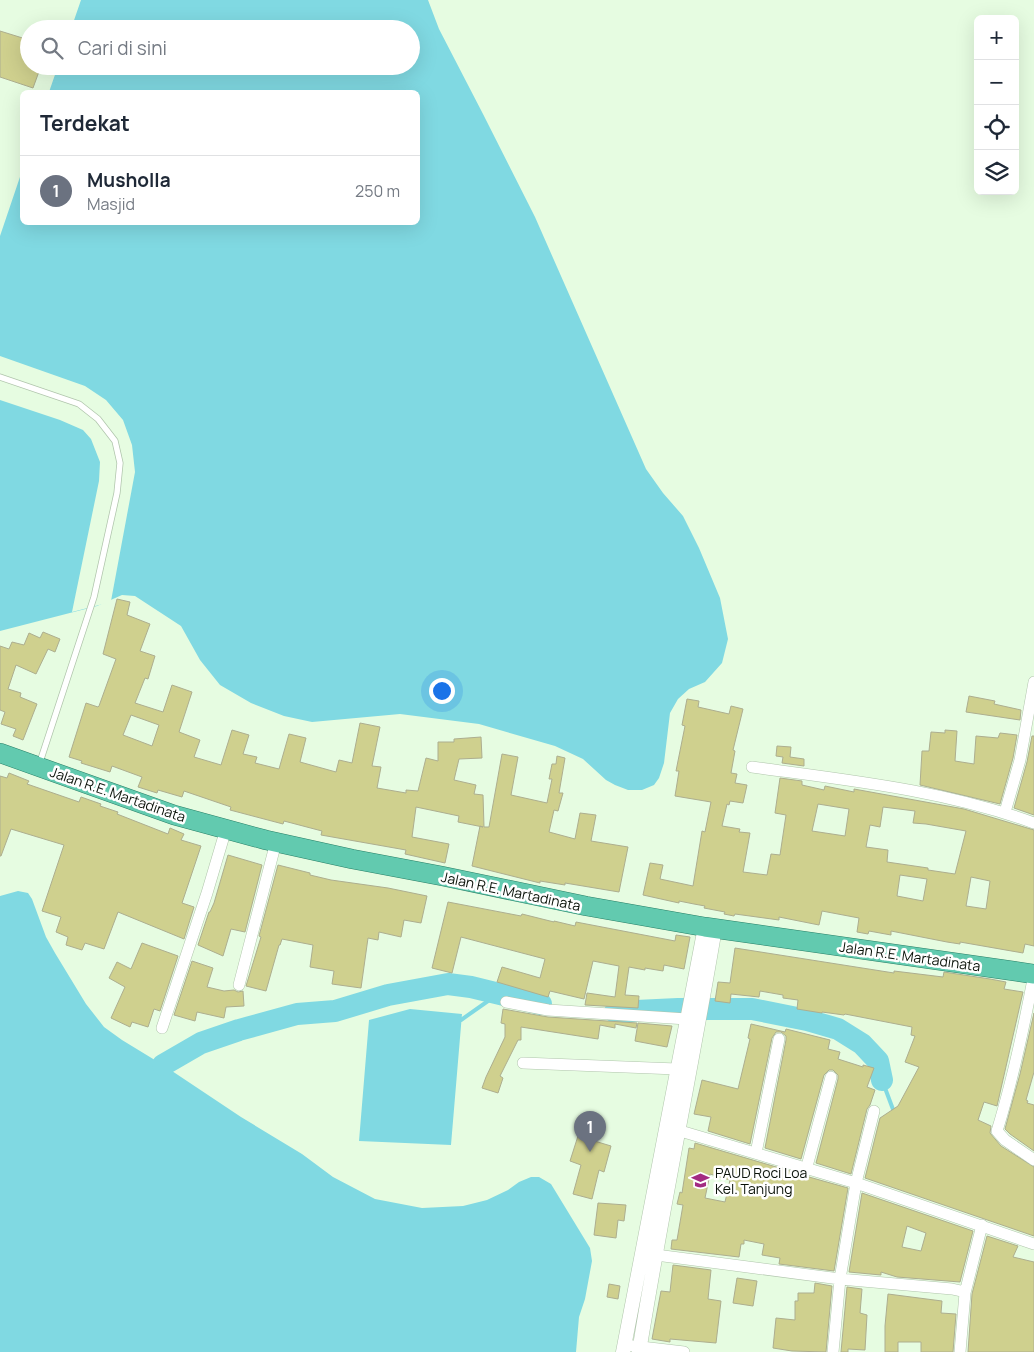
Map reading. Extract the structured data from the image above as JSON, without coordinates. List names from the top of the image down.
{
  "streets": {
    "highway": ["Jalan R.E. Martadinata"]
  },
  "places": {
    "school or university": ["PAUD Roci Loa Kel. Tanjung"]
  },
  "page": {
    "map_buttons": ["+", "−"],
    "search": "Cari di sini",
    "heading": "Terdekat",
    "list": [
      {
        "mark": "1",
        "name": "Musholla",
        "note": "Masjid",
        "value": "250 m"
      }
    ],
    "pins": "1"
  }
}
